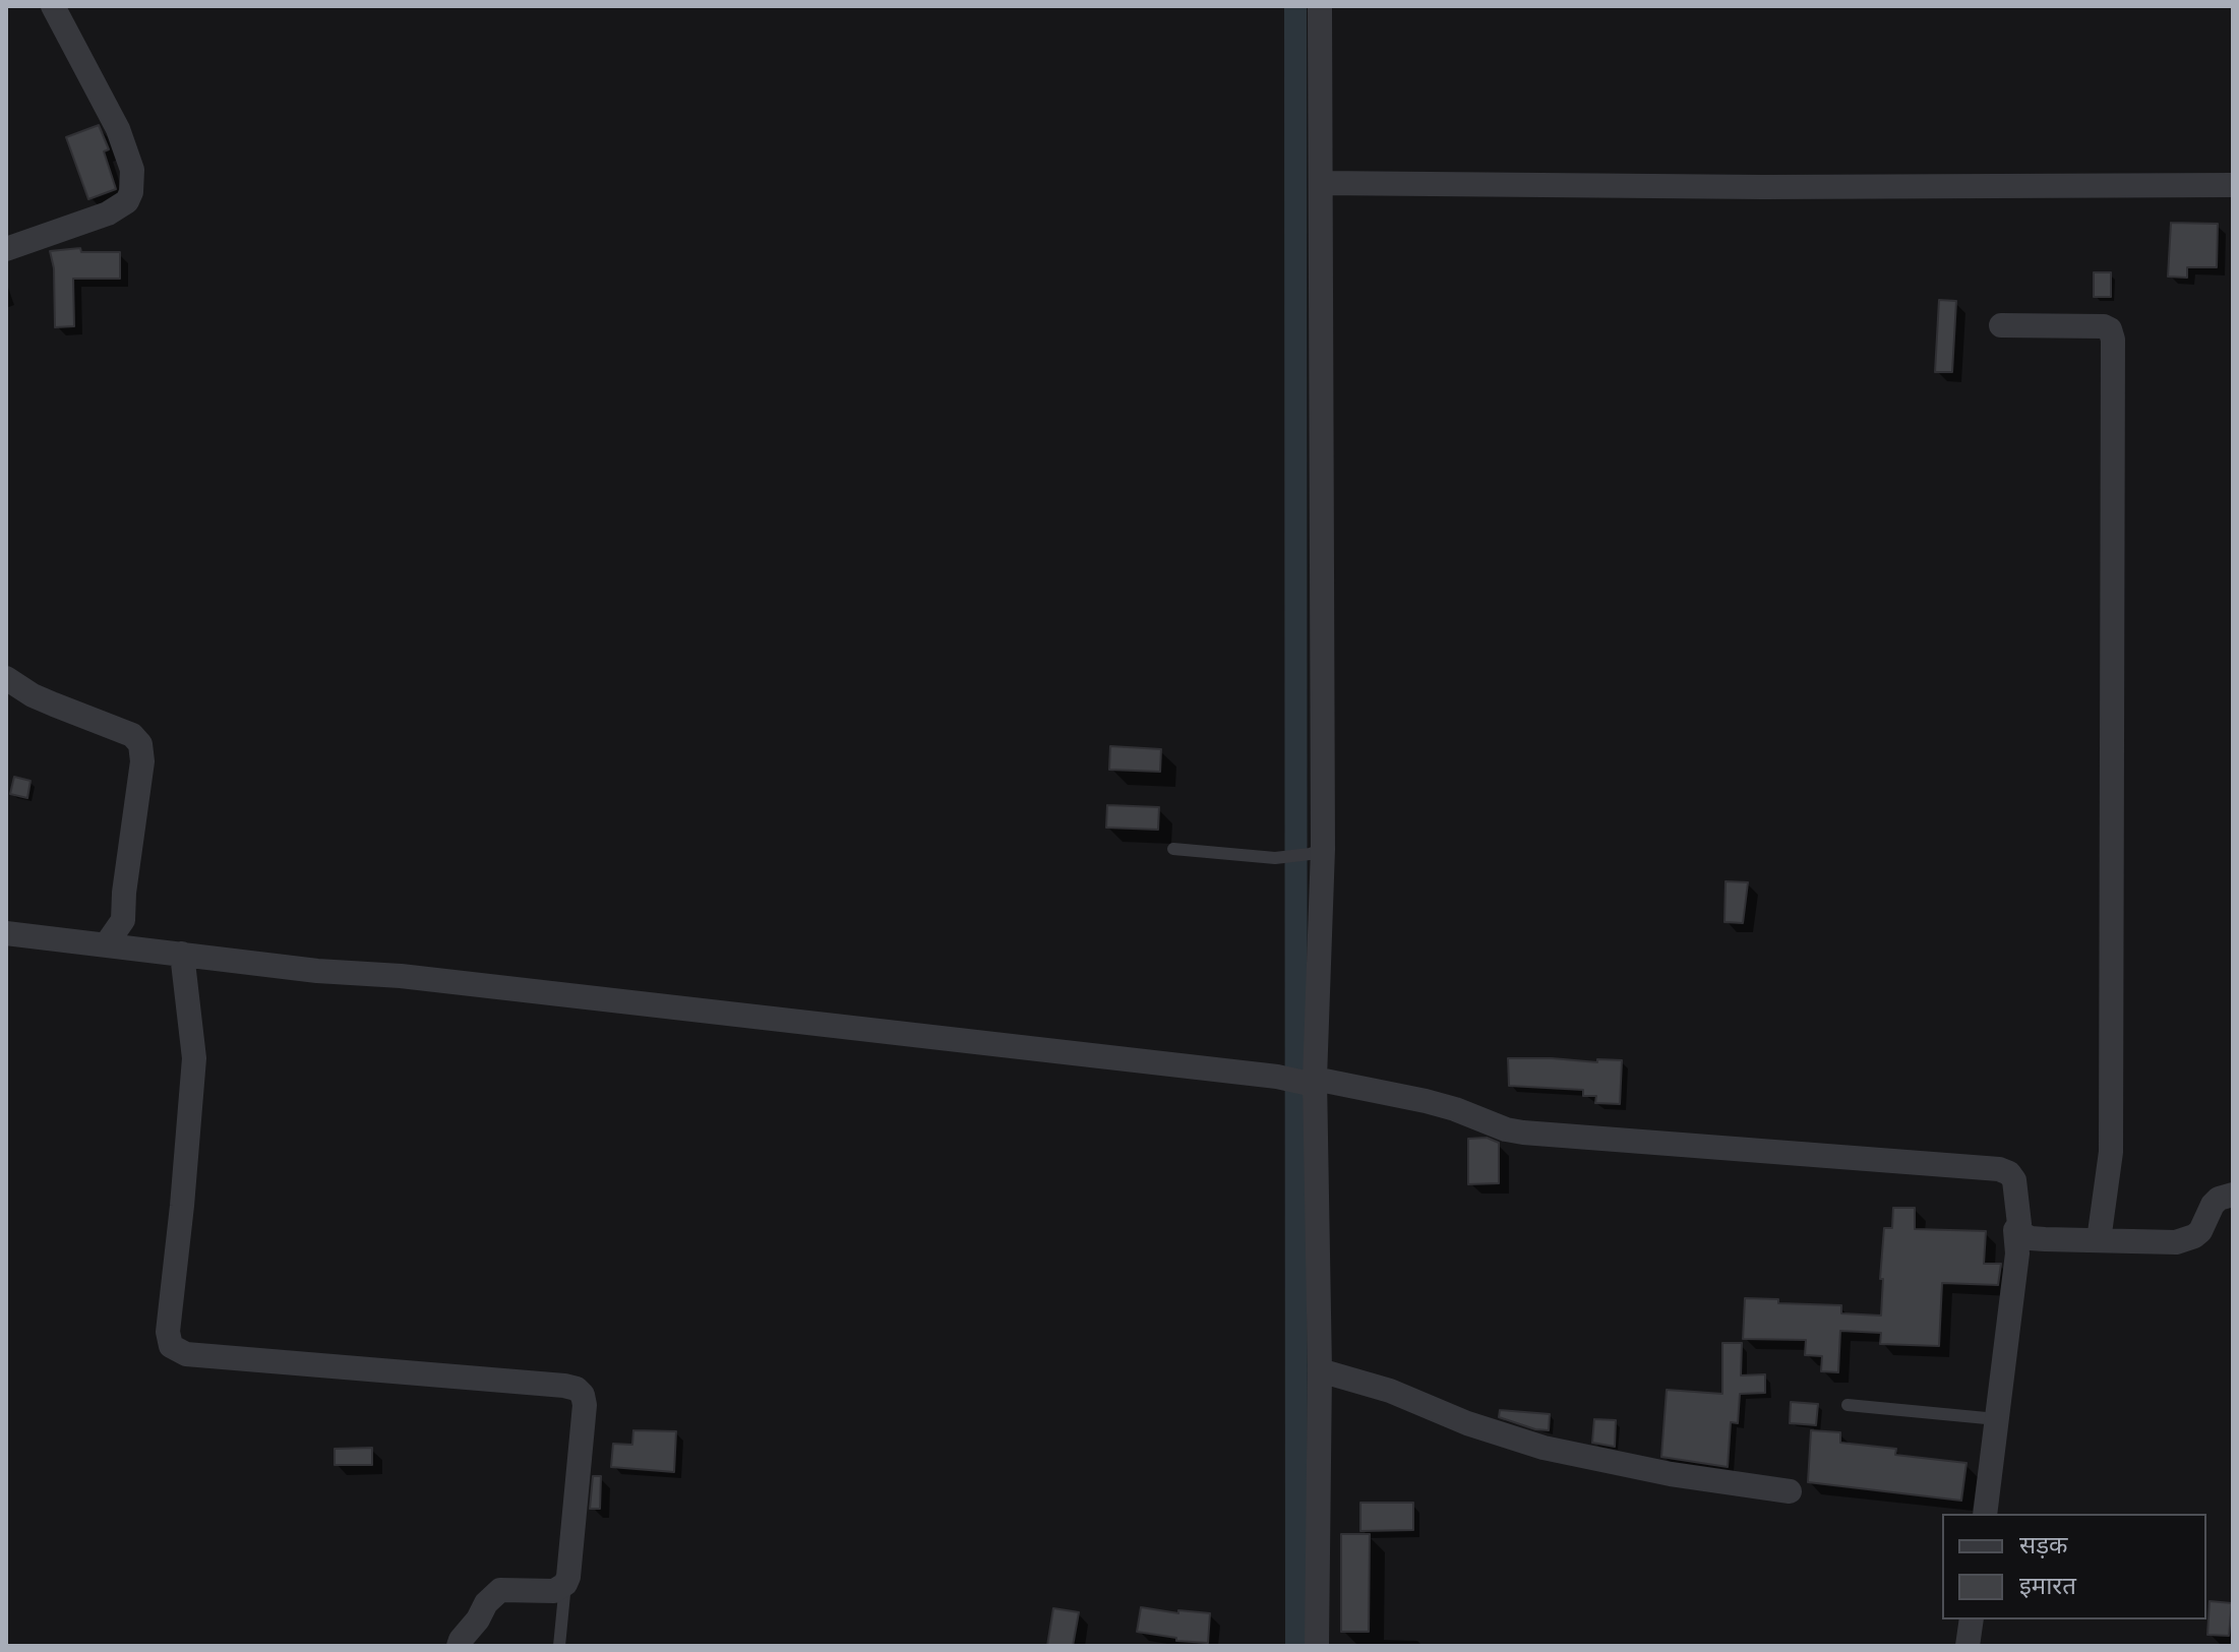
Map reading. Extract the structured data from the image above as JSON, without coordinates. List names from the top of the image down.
{
  "legend": ["सड़क", "इमारत"]
}
